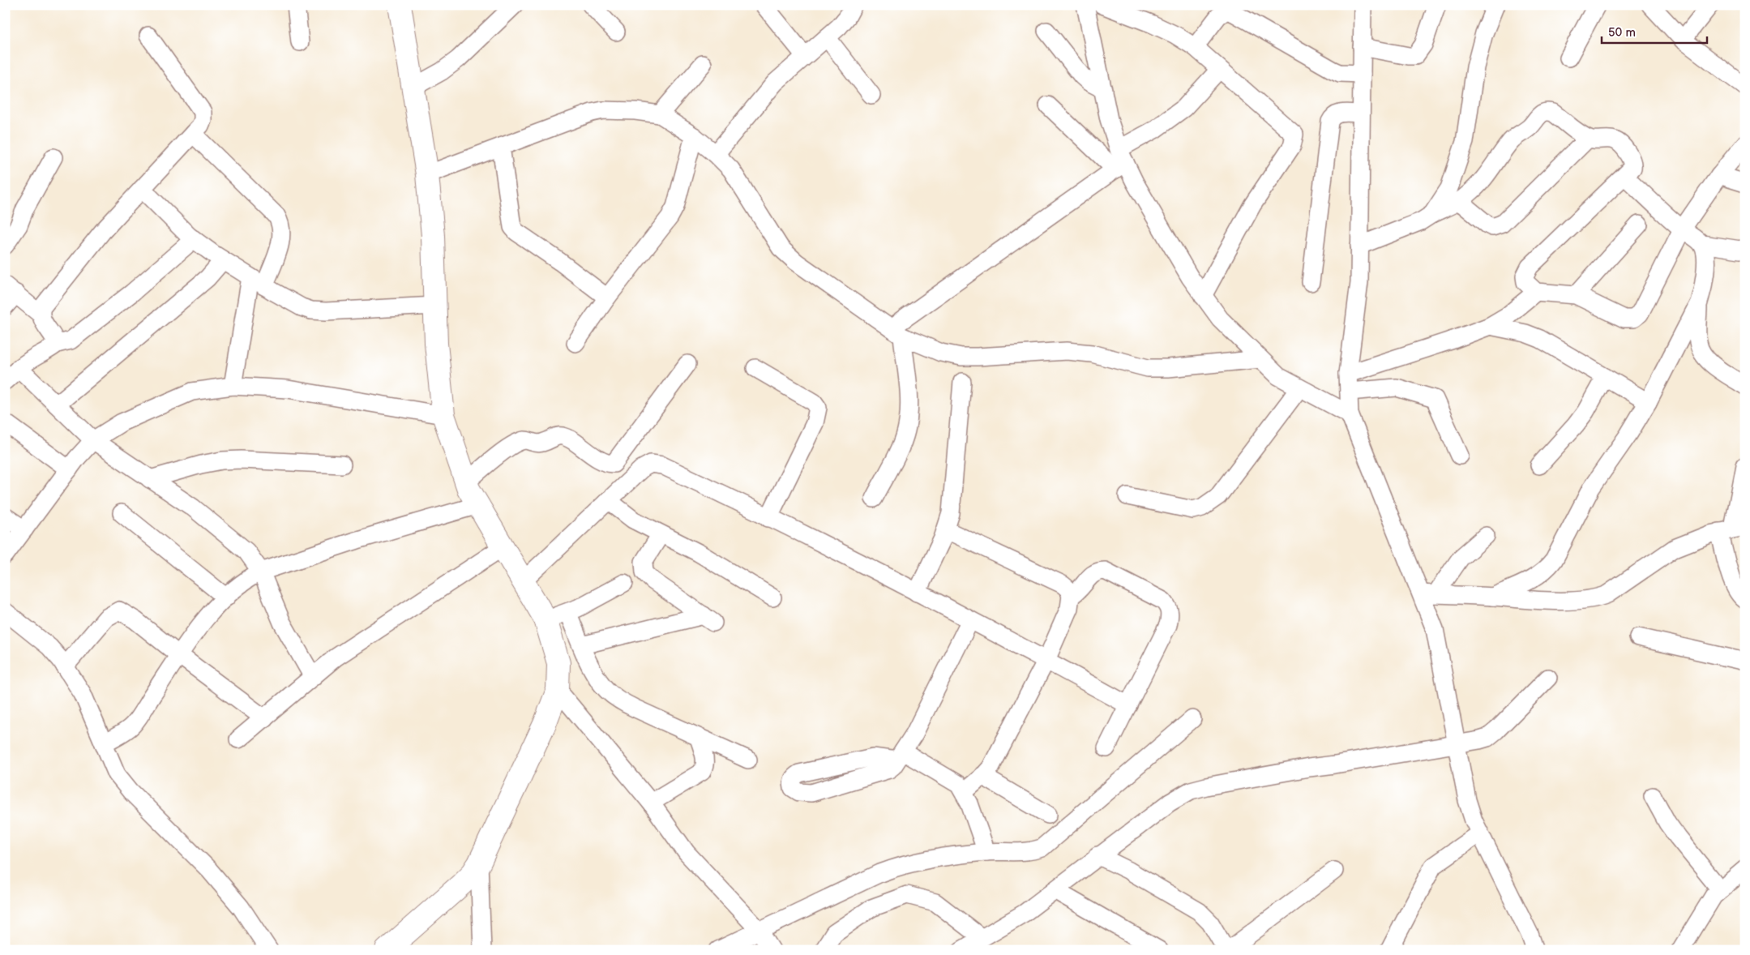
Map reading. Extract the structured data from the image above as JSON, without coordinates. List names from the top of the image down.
{
  "scale_bar": "50 m"
}
